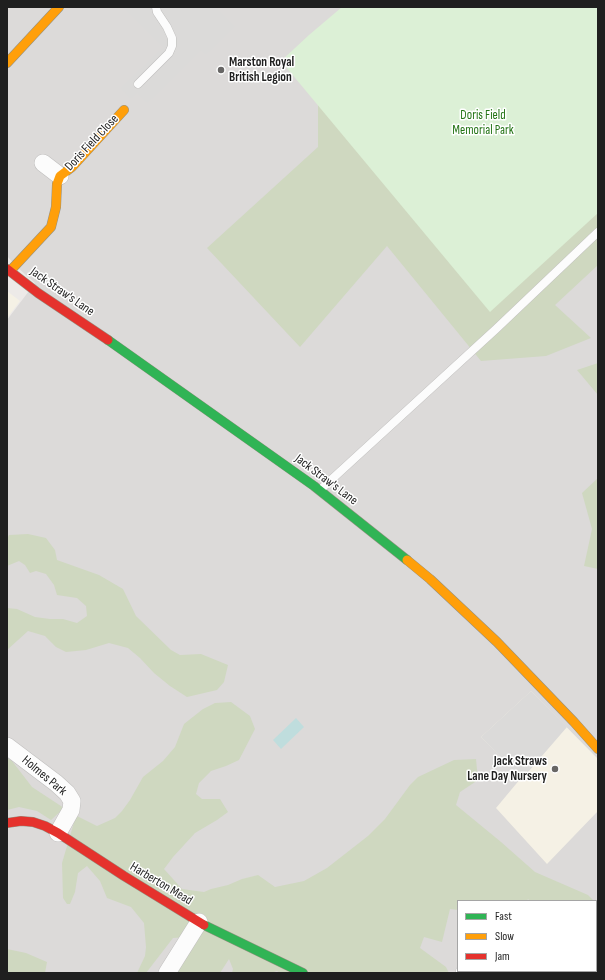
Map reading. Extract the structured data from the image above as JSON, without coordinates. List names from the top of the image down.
{
  "streets": {
    "street": [
      "Doris Field Close",
      "Jack Straw's Lane",
      "Holmes Park",
      "Harberton Mead"
    ]
  },
  "crossings": [
    ["Doris Field Close", "Jack Straw's Lane"],
    ["Holmes Park", "Harberton Mead"]
  ],
  "parks": ["Doris Field Memorial Park"],
  "places": ["Marston Royal British Legion", "Jack Straws Lane Day Nursery"],
  "legend": ["Fast", "Slow", "Jam"]
}
